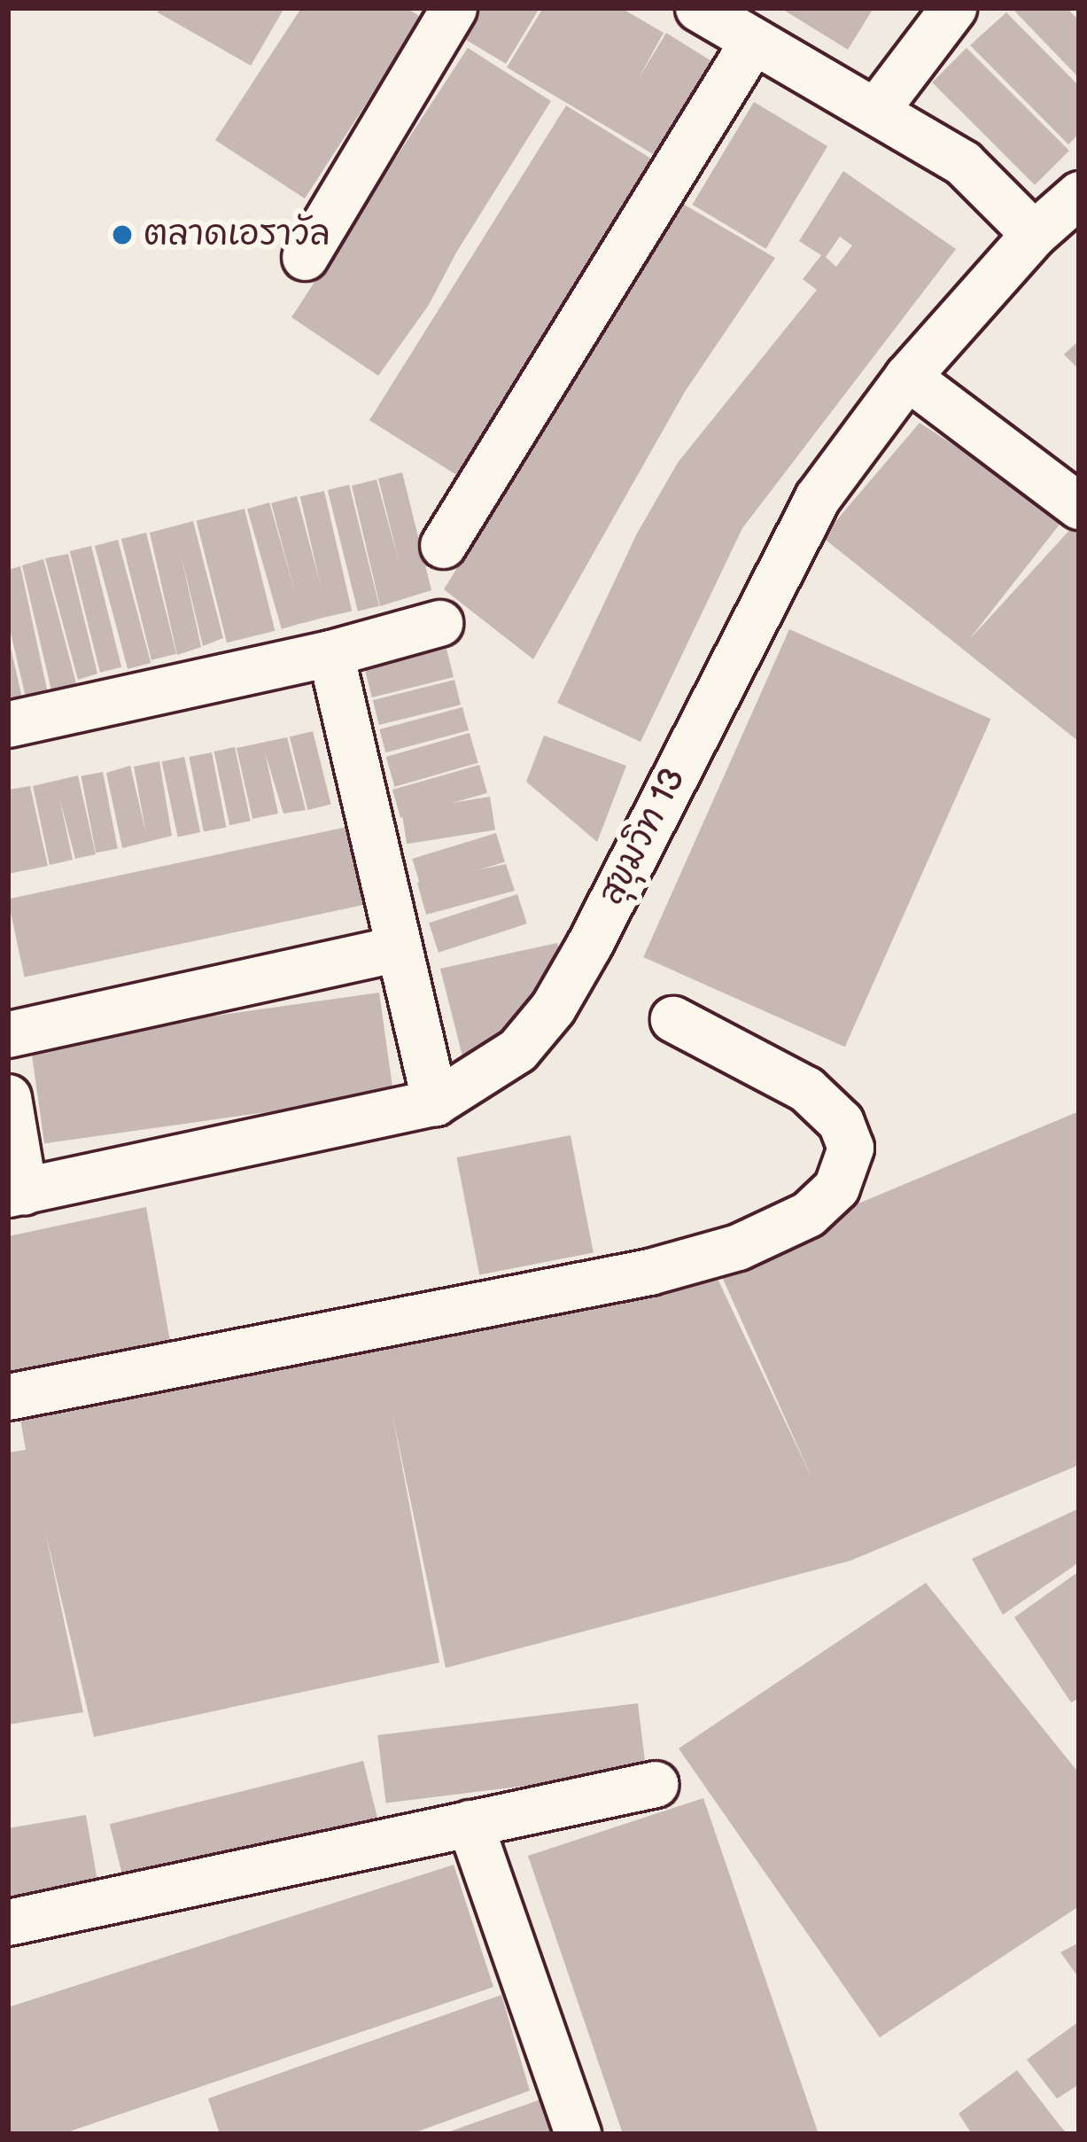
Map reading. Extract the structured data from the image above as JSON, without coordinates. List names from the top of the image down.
{
  "streets": {
    "street": ["สุขุมวิท 13"]
  },
  "places": ["ตลาดเอราวัล"]
}
